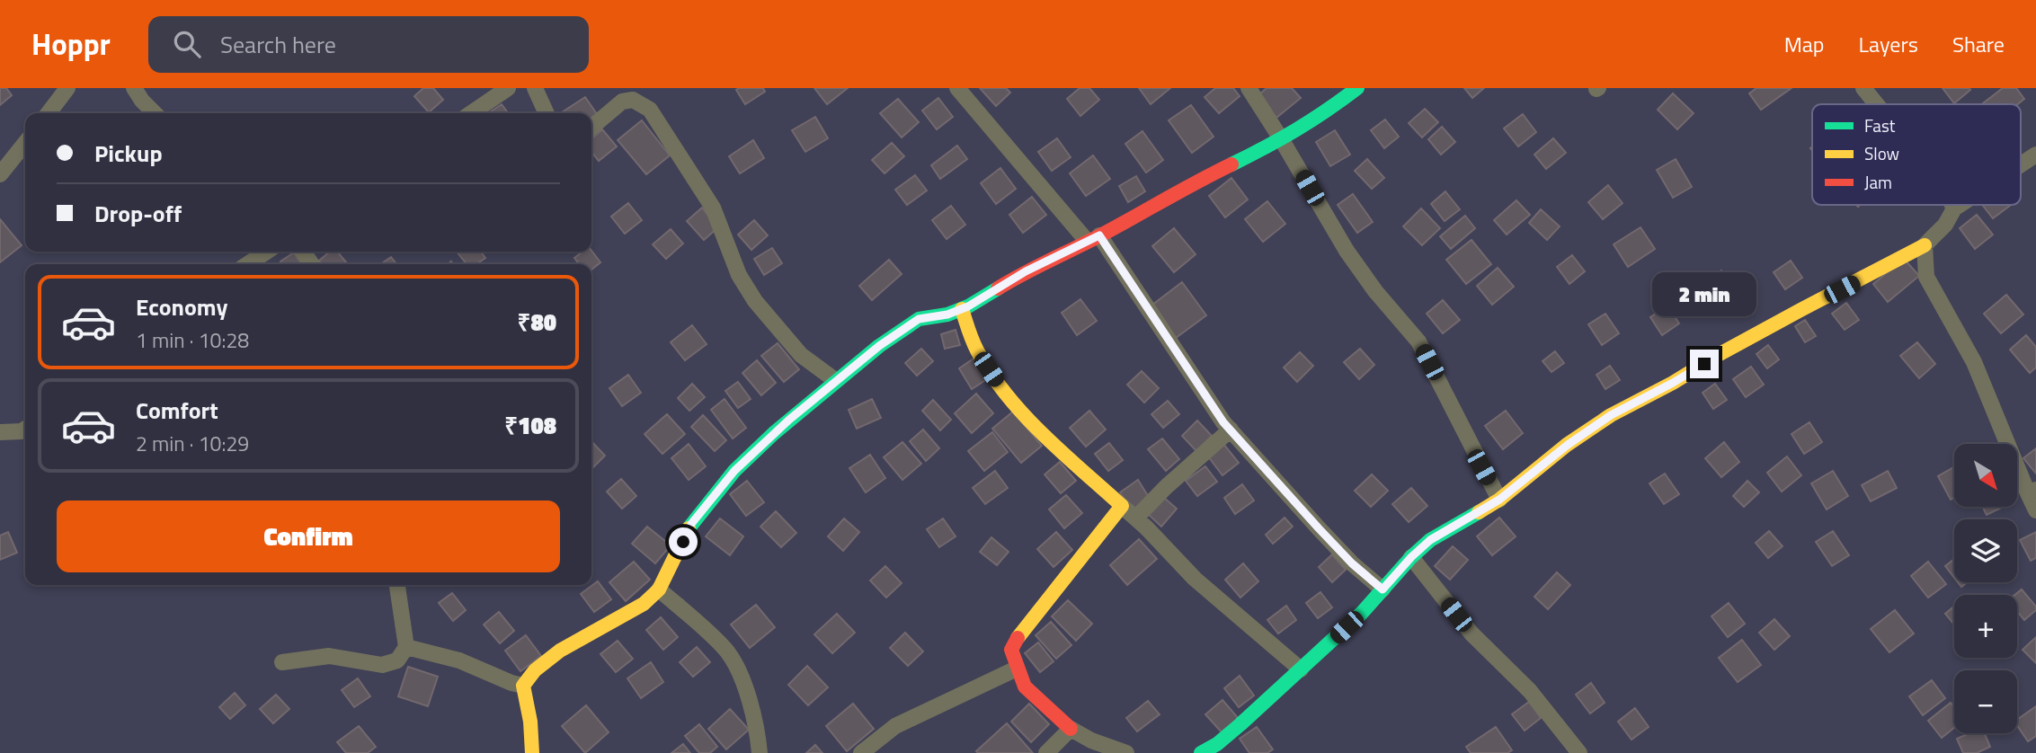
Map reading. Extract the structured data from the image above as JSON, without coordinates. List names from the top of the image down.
{
  "legend": ["Fast", "Slow", "Jam"],
  "north": "bottom right",
  "page": {
    "header": "Hoppr",
    "search": "Search here",
    "nav": ["Map", "Layers", "Share"],
    "banner": ["Pickup", "Drop-off"],
    "bubble": "2 min",
    "list": [
      {
        "name": "Economy",
        "note": "1 min · 10:28",
        "value": "₹80"
      },
      {
        "name": "Comfort",
        "note": "2 min · 10:29",
        "value": "₹108"
      }
    ],
    "map_buttons": ["+", "−"],
    "buttons": "Confirm"
  }
}
